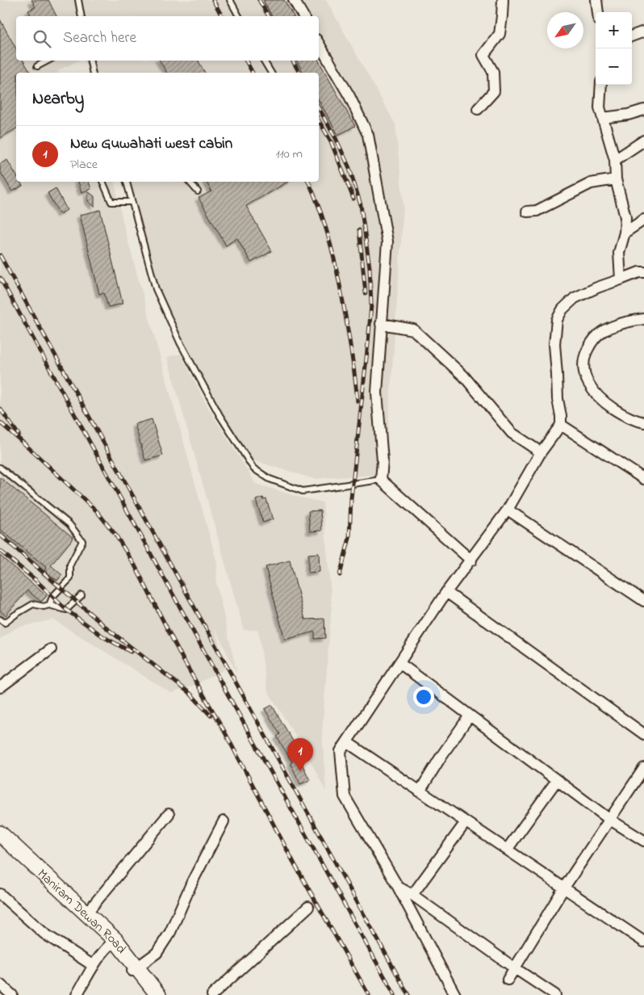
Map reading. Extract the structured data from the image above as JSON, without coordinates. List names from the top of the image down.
{
  "streets": {
    "main road": ["Maniram Dewan Road"]
  },
  "north": "bottom left",
  "page": {
    "map_buttons": ["+", "−"],
    "search": "Search here",
    "heading": "Nearby",
    "list": [
      {
        "mark": "1",
        "name": "New Guwahati west cabin",
        "note": "Place",
        "value": "110 m"
      }
    ],
    "pins": "1"
  }
}
